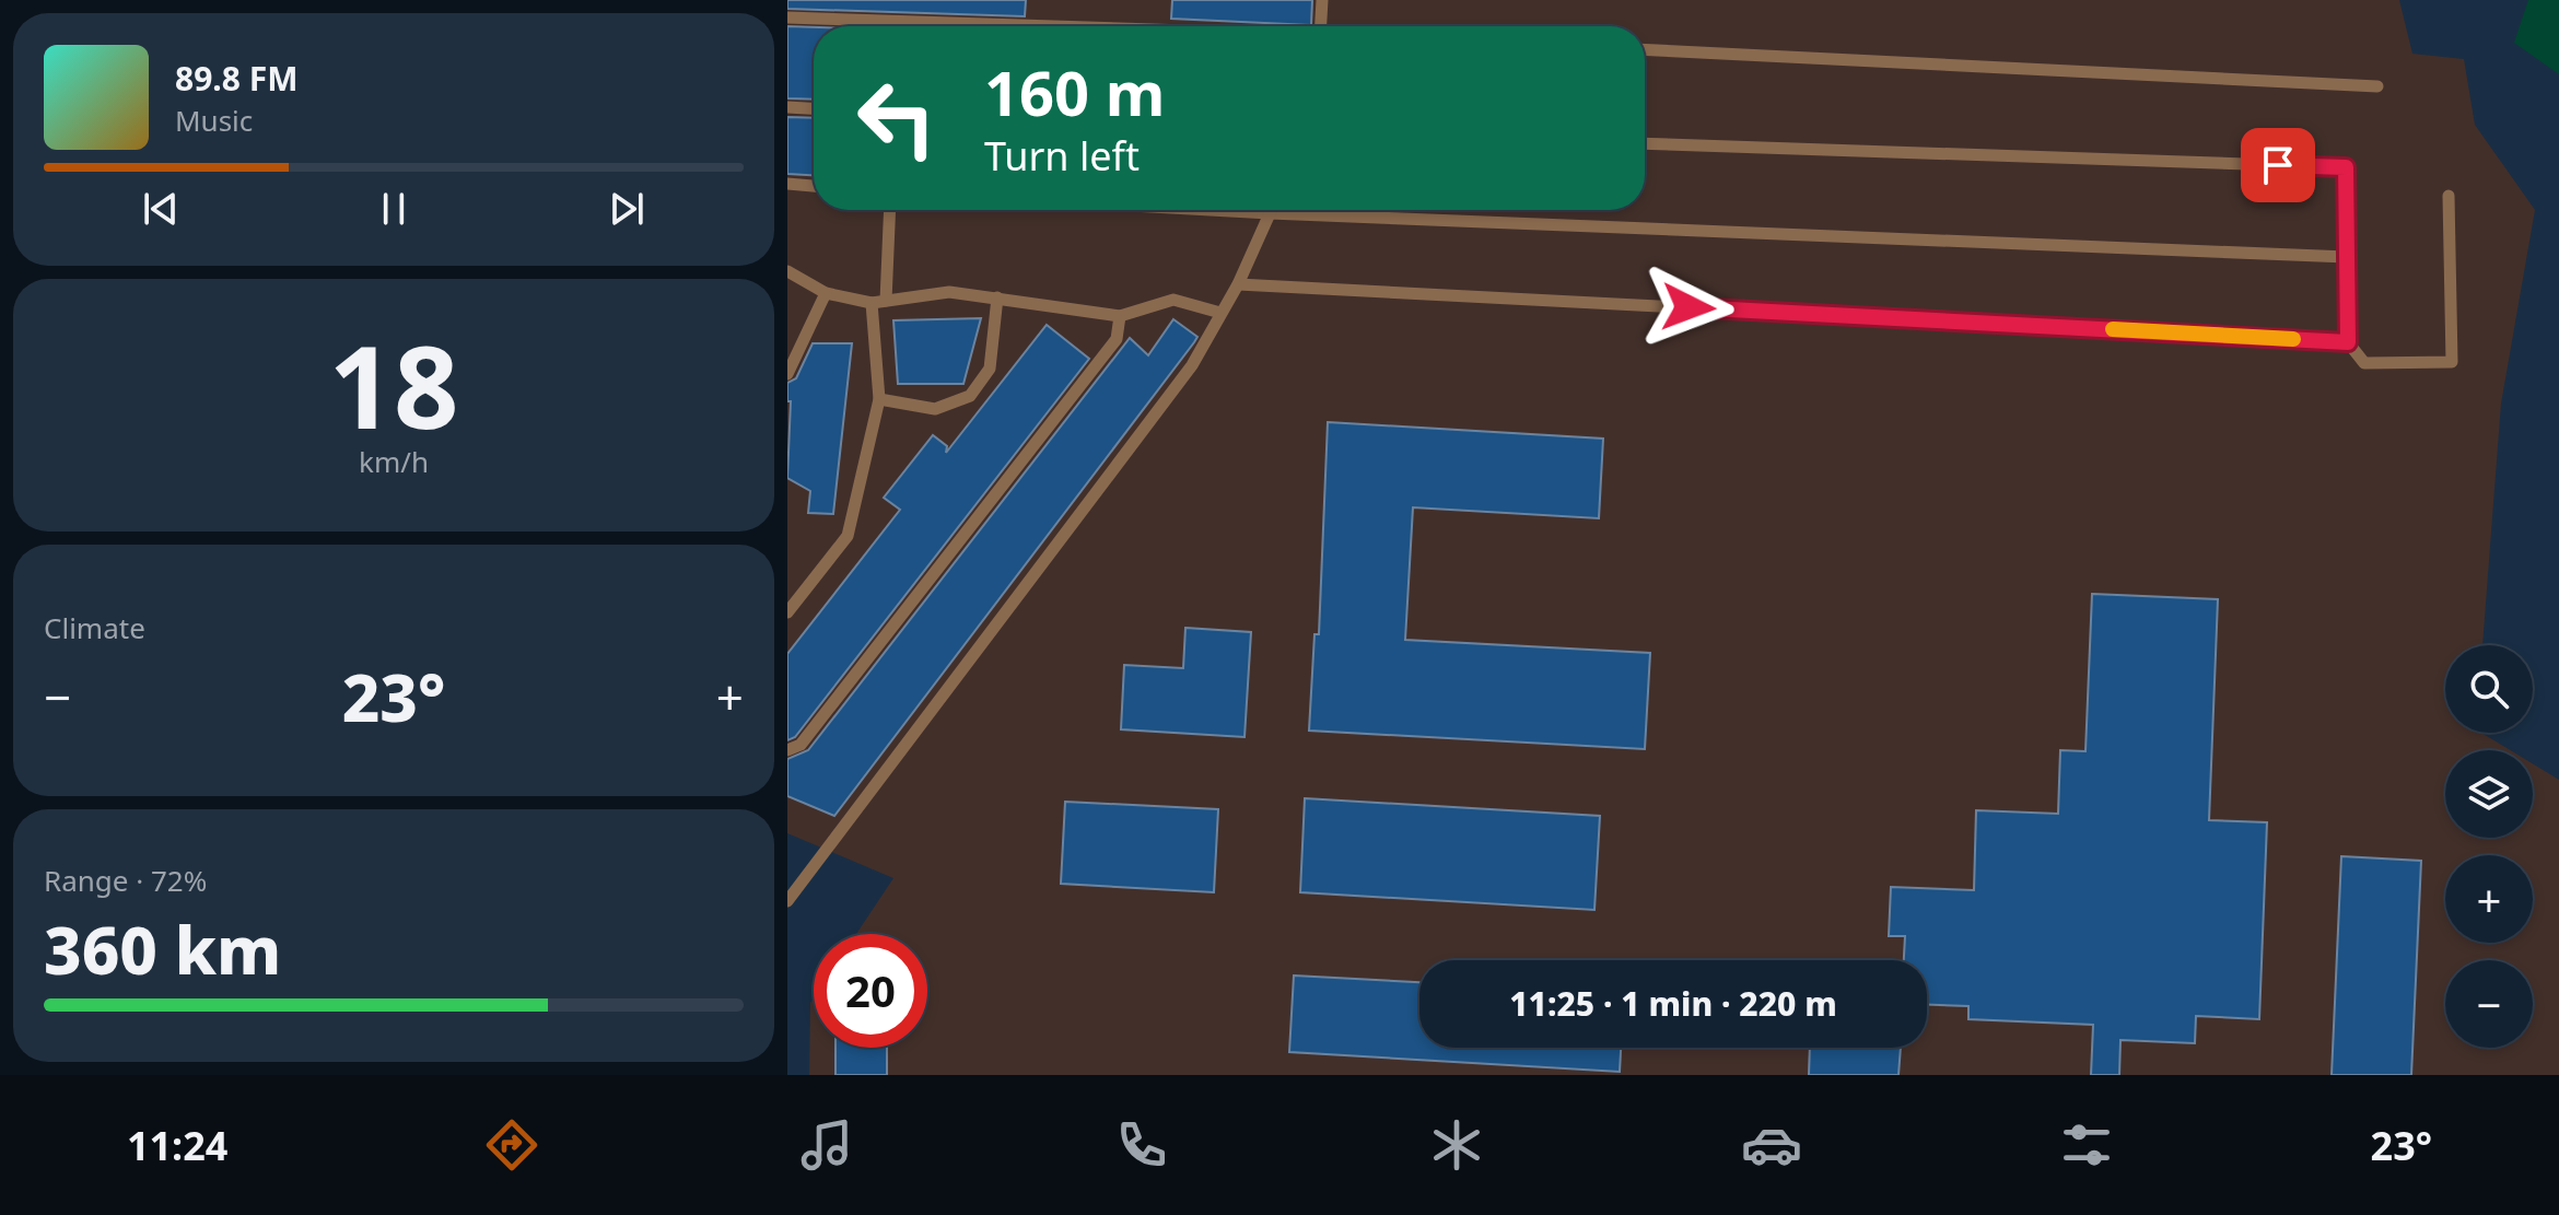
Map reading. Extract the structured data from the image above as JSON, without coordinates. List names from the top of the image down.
{
  "page": {
    "turn": ["160 m", "Turn left"],
    "song": ["89.8 FM", "Music"],
    "tile": [
      ["18", "km/h"],
      "Climate",
      ["Range · 72%", "360 km"]
    ],
    "map_buttons": ["+", "−"],
    "heat": ["−", "23°", "+"],
    "limit": "20",
    "trip": "11:25 · 1 min · 220 m",
    "tabs": ["11:24", "23°"]
  }
}
